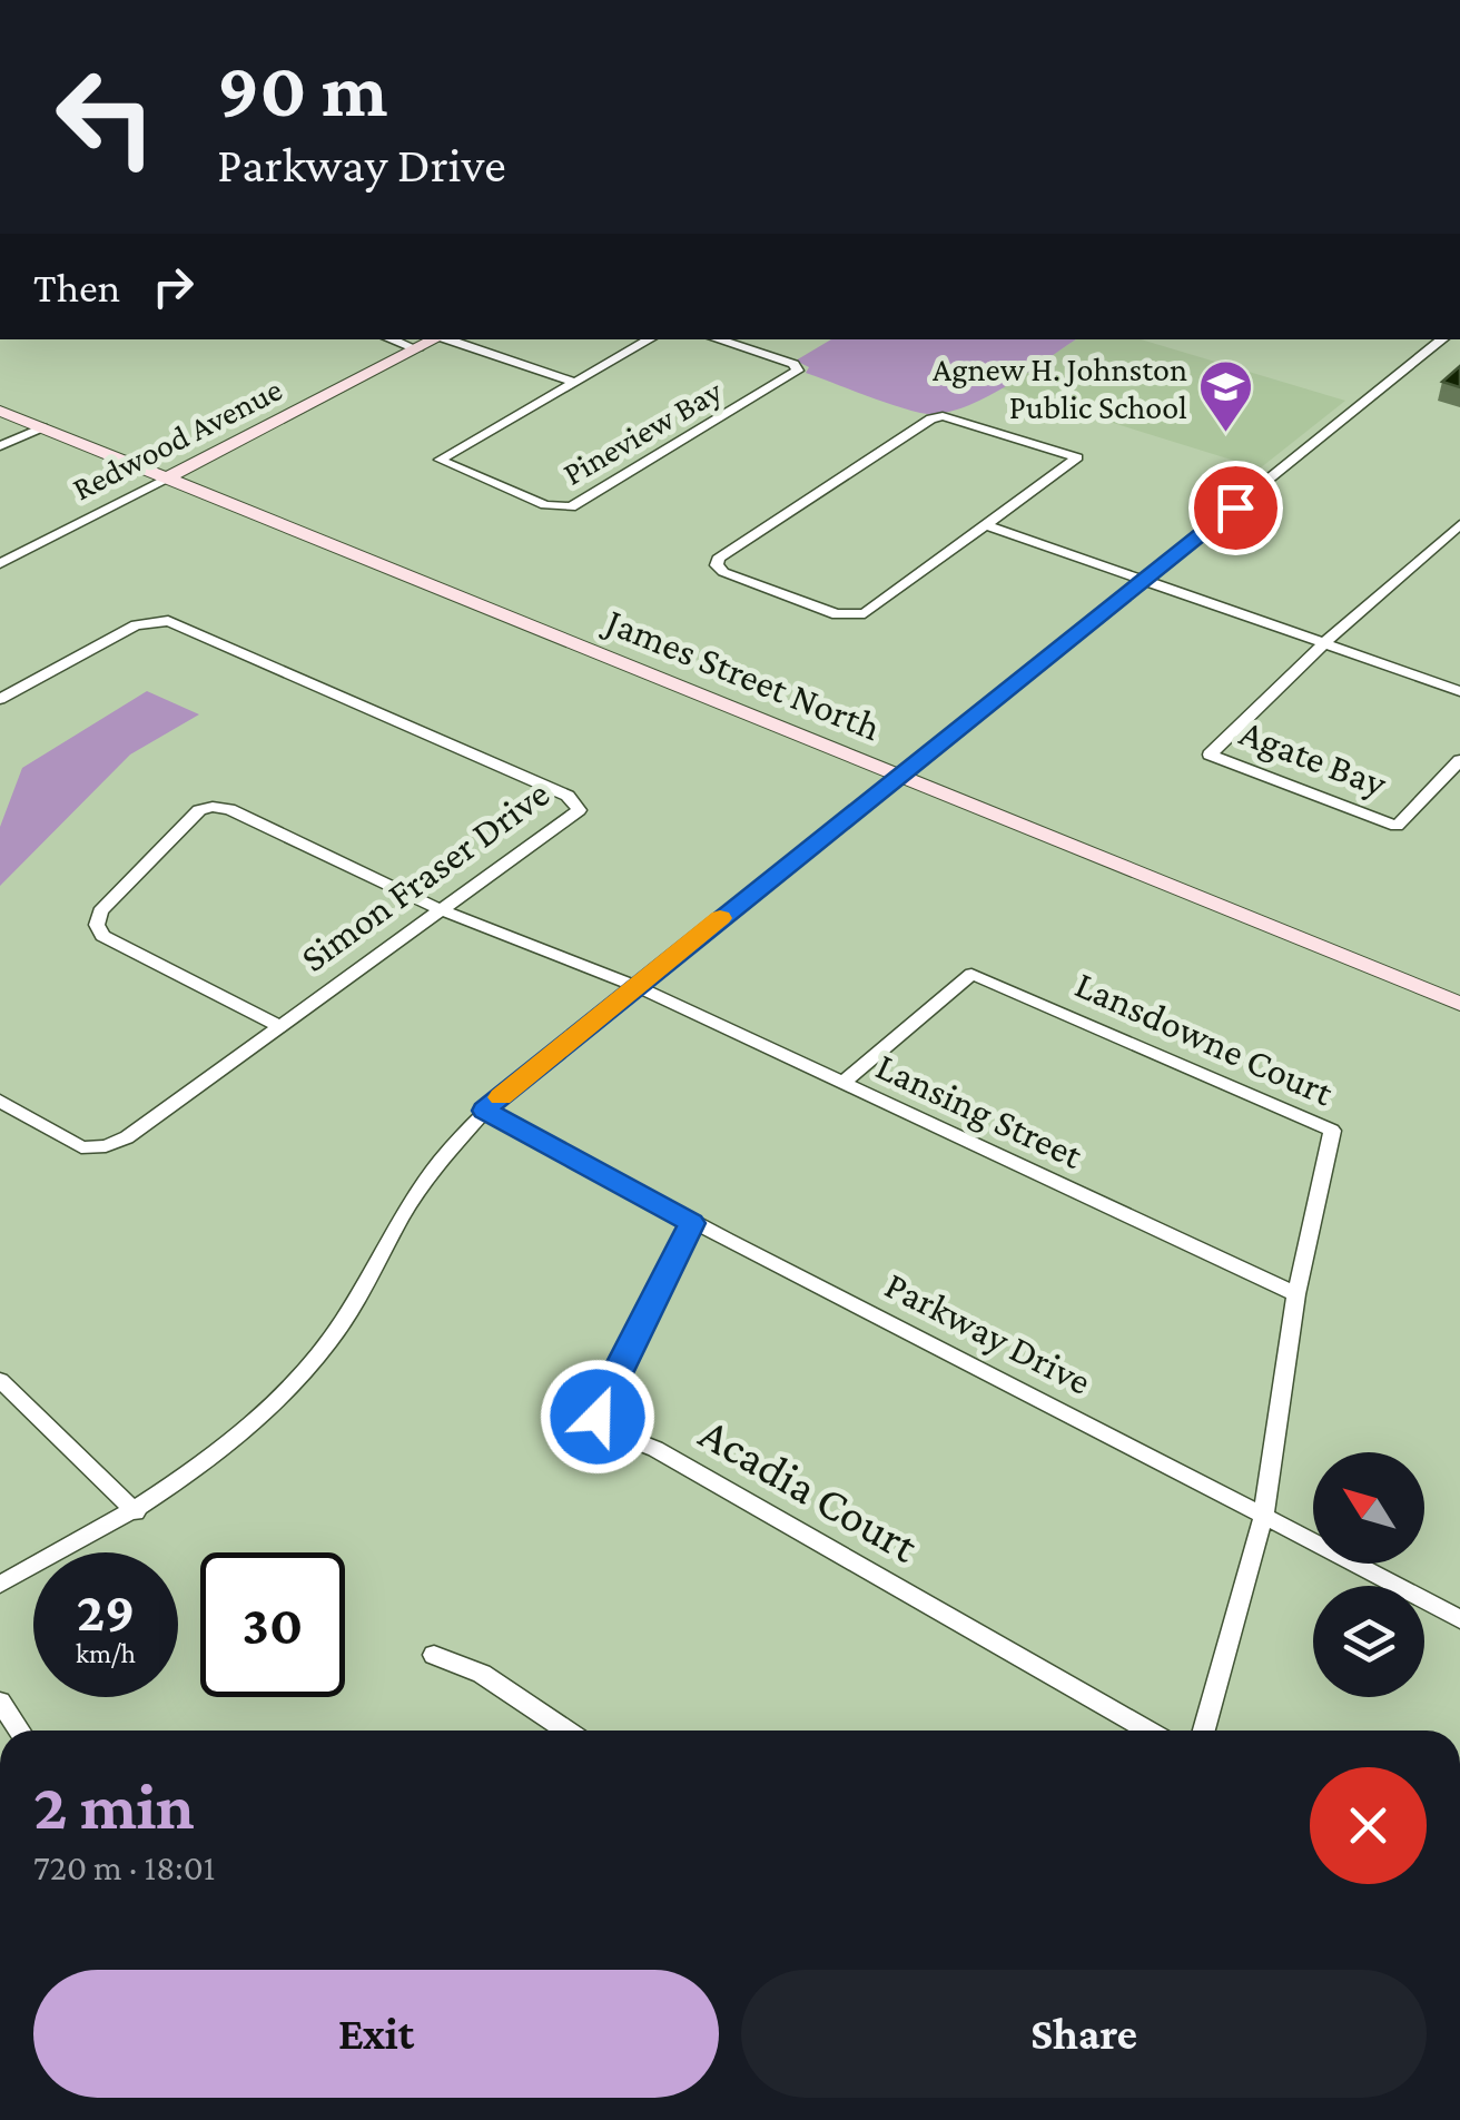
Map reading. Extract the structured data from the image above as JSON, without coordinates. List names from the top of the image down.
{
  "streets": {
    "street": [
      "Pineview Bay",
      "Redwood Avenue",
      "James Street North",
      "Agate Bay",
      "Simon Fraser Drive",
      "Lansdowne Court",
      "Lansing Street",
      "Parkway Drive",
      "Acadia Court"
    ]
  },
  "crossings": [
    ["Redwood Avenue", "James Street North"],
    ["Simon Fraser Drive", "Lansing Street"],
    ["Lansdowne Court", "Lansing Street"],
    ["Lansdowne Court", "Parkway Drive"],
    ["Parkway Drive", "Acadia Court"]
  ],
  "places": {
    "school or university": ["Agnew H. Johnston Public School"]
  },
  "north": "top left",
  "page": {
    "turn": ["90 m", "Parkway Drive"],
    "then": "Then",
    "speed": "29 km/h",
    "limit": "30",
    "heading": ["2 min", "720 m · 18:01"],
    "buttons": ["Exit", "Share"]
  }
}
